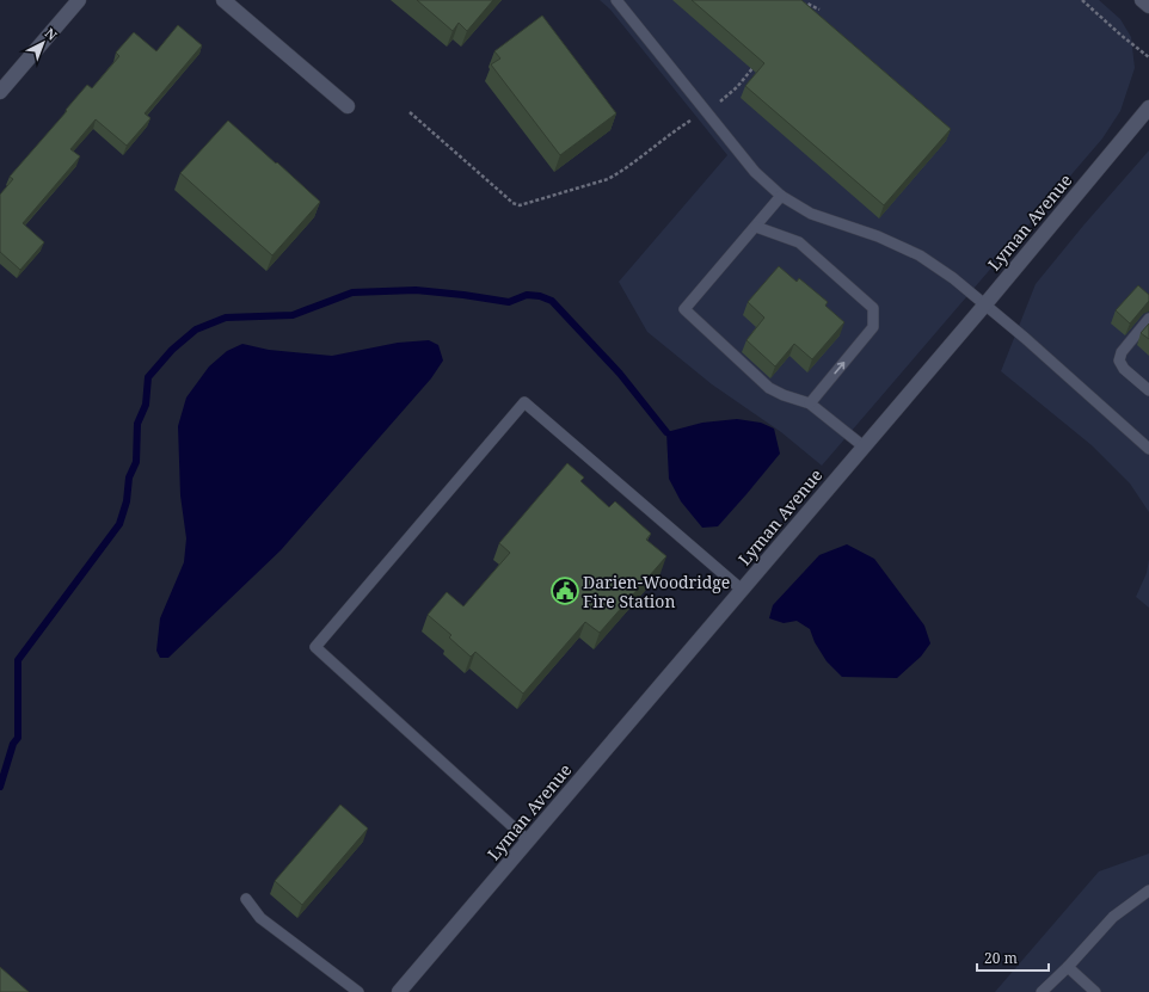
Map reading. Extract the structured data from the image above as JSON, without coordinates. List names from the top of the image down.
{
  "streets": {
    "street": ["Lyman Avenue"]
  },
  "places": {
    "public building": ["Darien-Woodridge Fire Station"]
  },
  "scale_bar": "20 m",
  "north": "top right"
}
